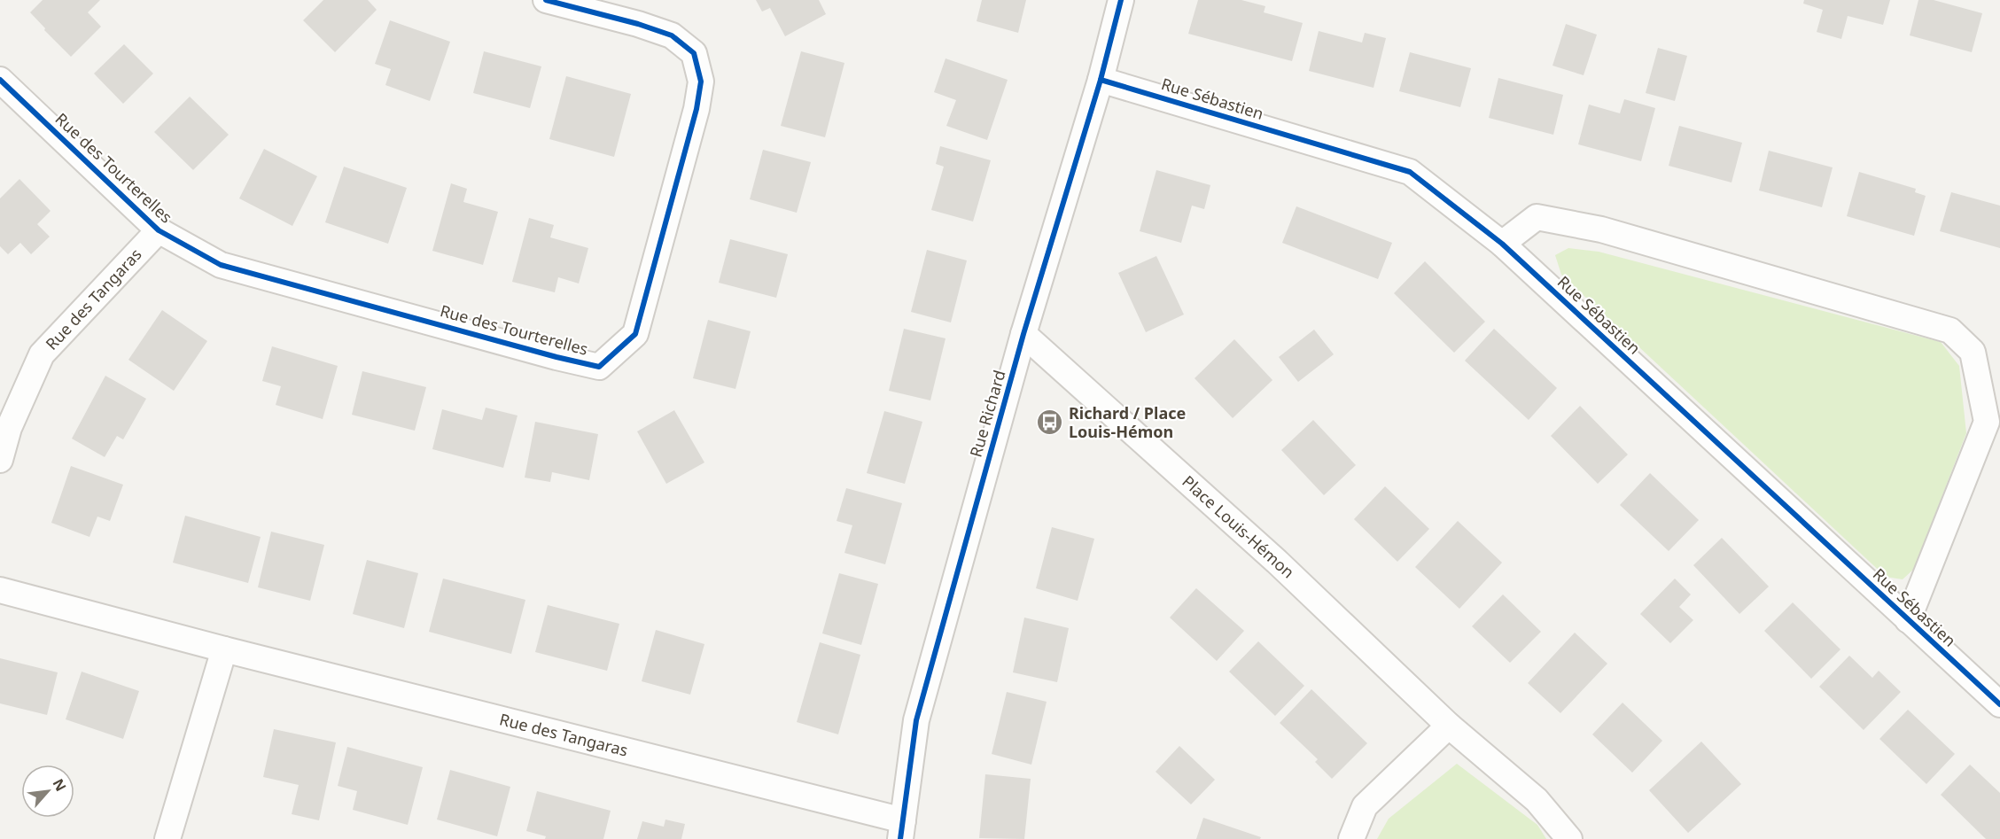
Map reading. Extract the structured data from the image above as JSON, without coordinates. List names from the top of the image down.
{
  "streets": {
    "street": [
      "Rue Sébastien",
      "Rue des Tourterelles",
      "Rue des Tangaras",
      "Rue Richard",
      "Place Louis-Hémon"
    ]
  },
  "crossings": [
    ["Rue Sébastien", "Rue Richard"],
    ["Rue des Tourterelles", "Rue des Tangaras"],
    ["Rue des Tangaras", "Rue Richard"],
    ["Rue Richard", "Place Louis-Hémon"]
  ],
  "places": {
    "bus stop": ["Richard / Place Louis-Hémon"]
  },
  "north": "top right"
}
